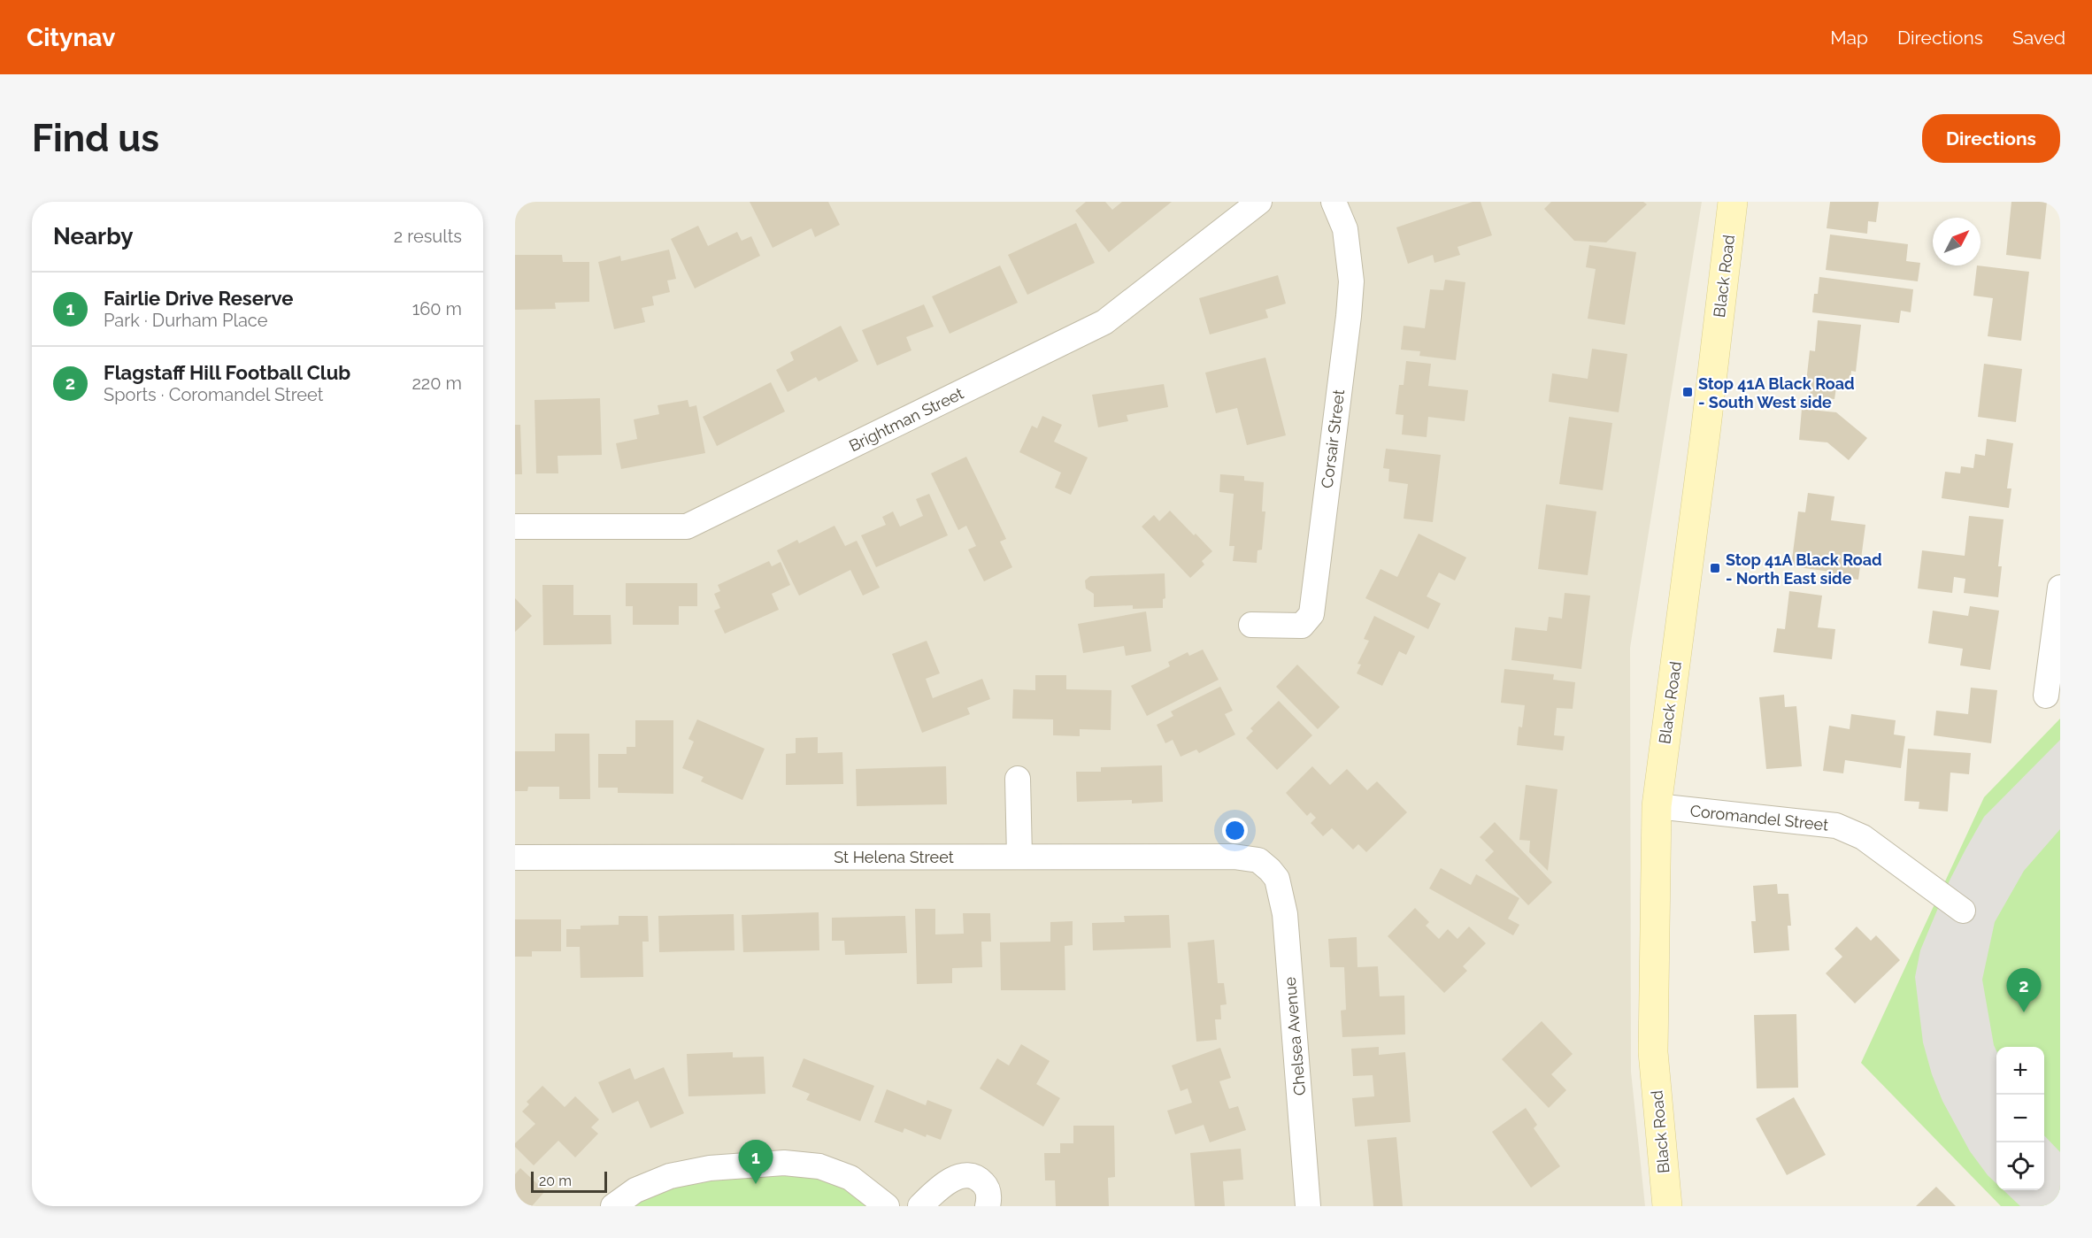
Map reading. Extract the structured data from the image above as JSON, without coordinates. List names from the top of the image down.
{
  "streets": {
    "main road": ["Black Road"],
    "street": [
      "Brightman Street",
      "Corsair Street",
      "Coromandel Street",
      "St Helena Street",
      "Chelsea Avenue"
    ]
  },
  "crossings": [
    ["Black Road", "Coromandel Street"],
    ["St Helena Street", "Chelsea Avenue"]
  ],
  "places": {
    "transit": ["Stop 41A Black Road - South West side", "Stop 41A Black Road - North East side"]
  },
  "scale_bar": "20 m",
  "north": "top right",
  "page": {
    "header": "Citynav",
    "nav": ["Map", "Directions", "Saved"],
    "buttons": "Directions",
    "title": "Find us",
    "heading": ["Nearby", "2 results"],
    "list": [
      {
        "mark": "1",
        "name": "Fairlie Drive Reserve",
        "note": "Park · Durham Place",
        "value": "160 m"
      },
      {
        "mark": "2",
        "name": "Flagstaff Hill Football Club",
        "note": "Sports · Coromandel Street",
        "value": "220 m"
      }
    ],
    "pins": ["2", "1"],
    "map_buttons": ["+", "−"],
    "scale": "20 m"
  }
}
